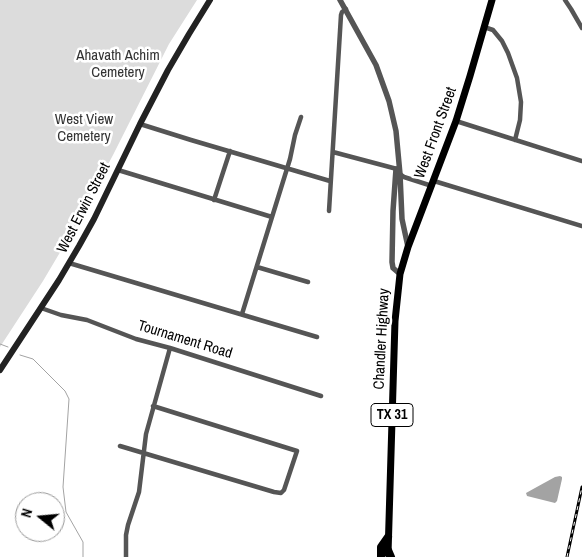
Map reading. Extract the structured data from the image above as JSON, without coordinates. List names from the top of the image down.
{
  "streets": {
    "main road": [
      "West Front Street",
      "West Erwin Street",
      "Chandler Highway",
      "TX 31"
    ],
    "street": ["Tournament Road"]
  },
  "crossings": [
    ["West Front Street", "Chandler Highway"],
    ["West Erwin Street", "Tournament Road"]
  ],
  "parks": ["Ahavath Achim Cemetery", "West View Cemetery"],
  "north": "left"
}
